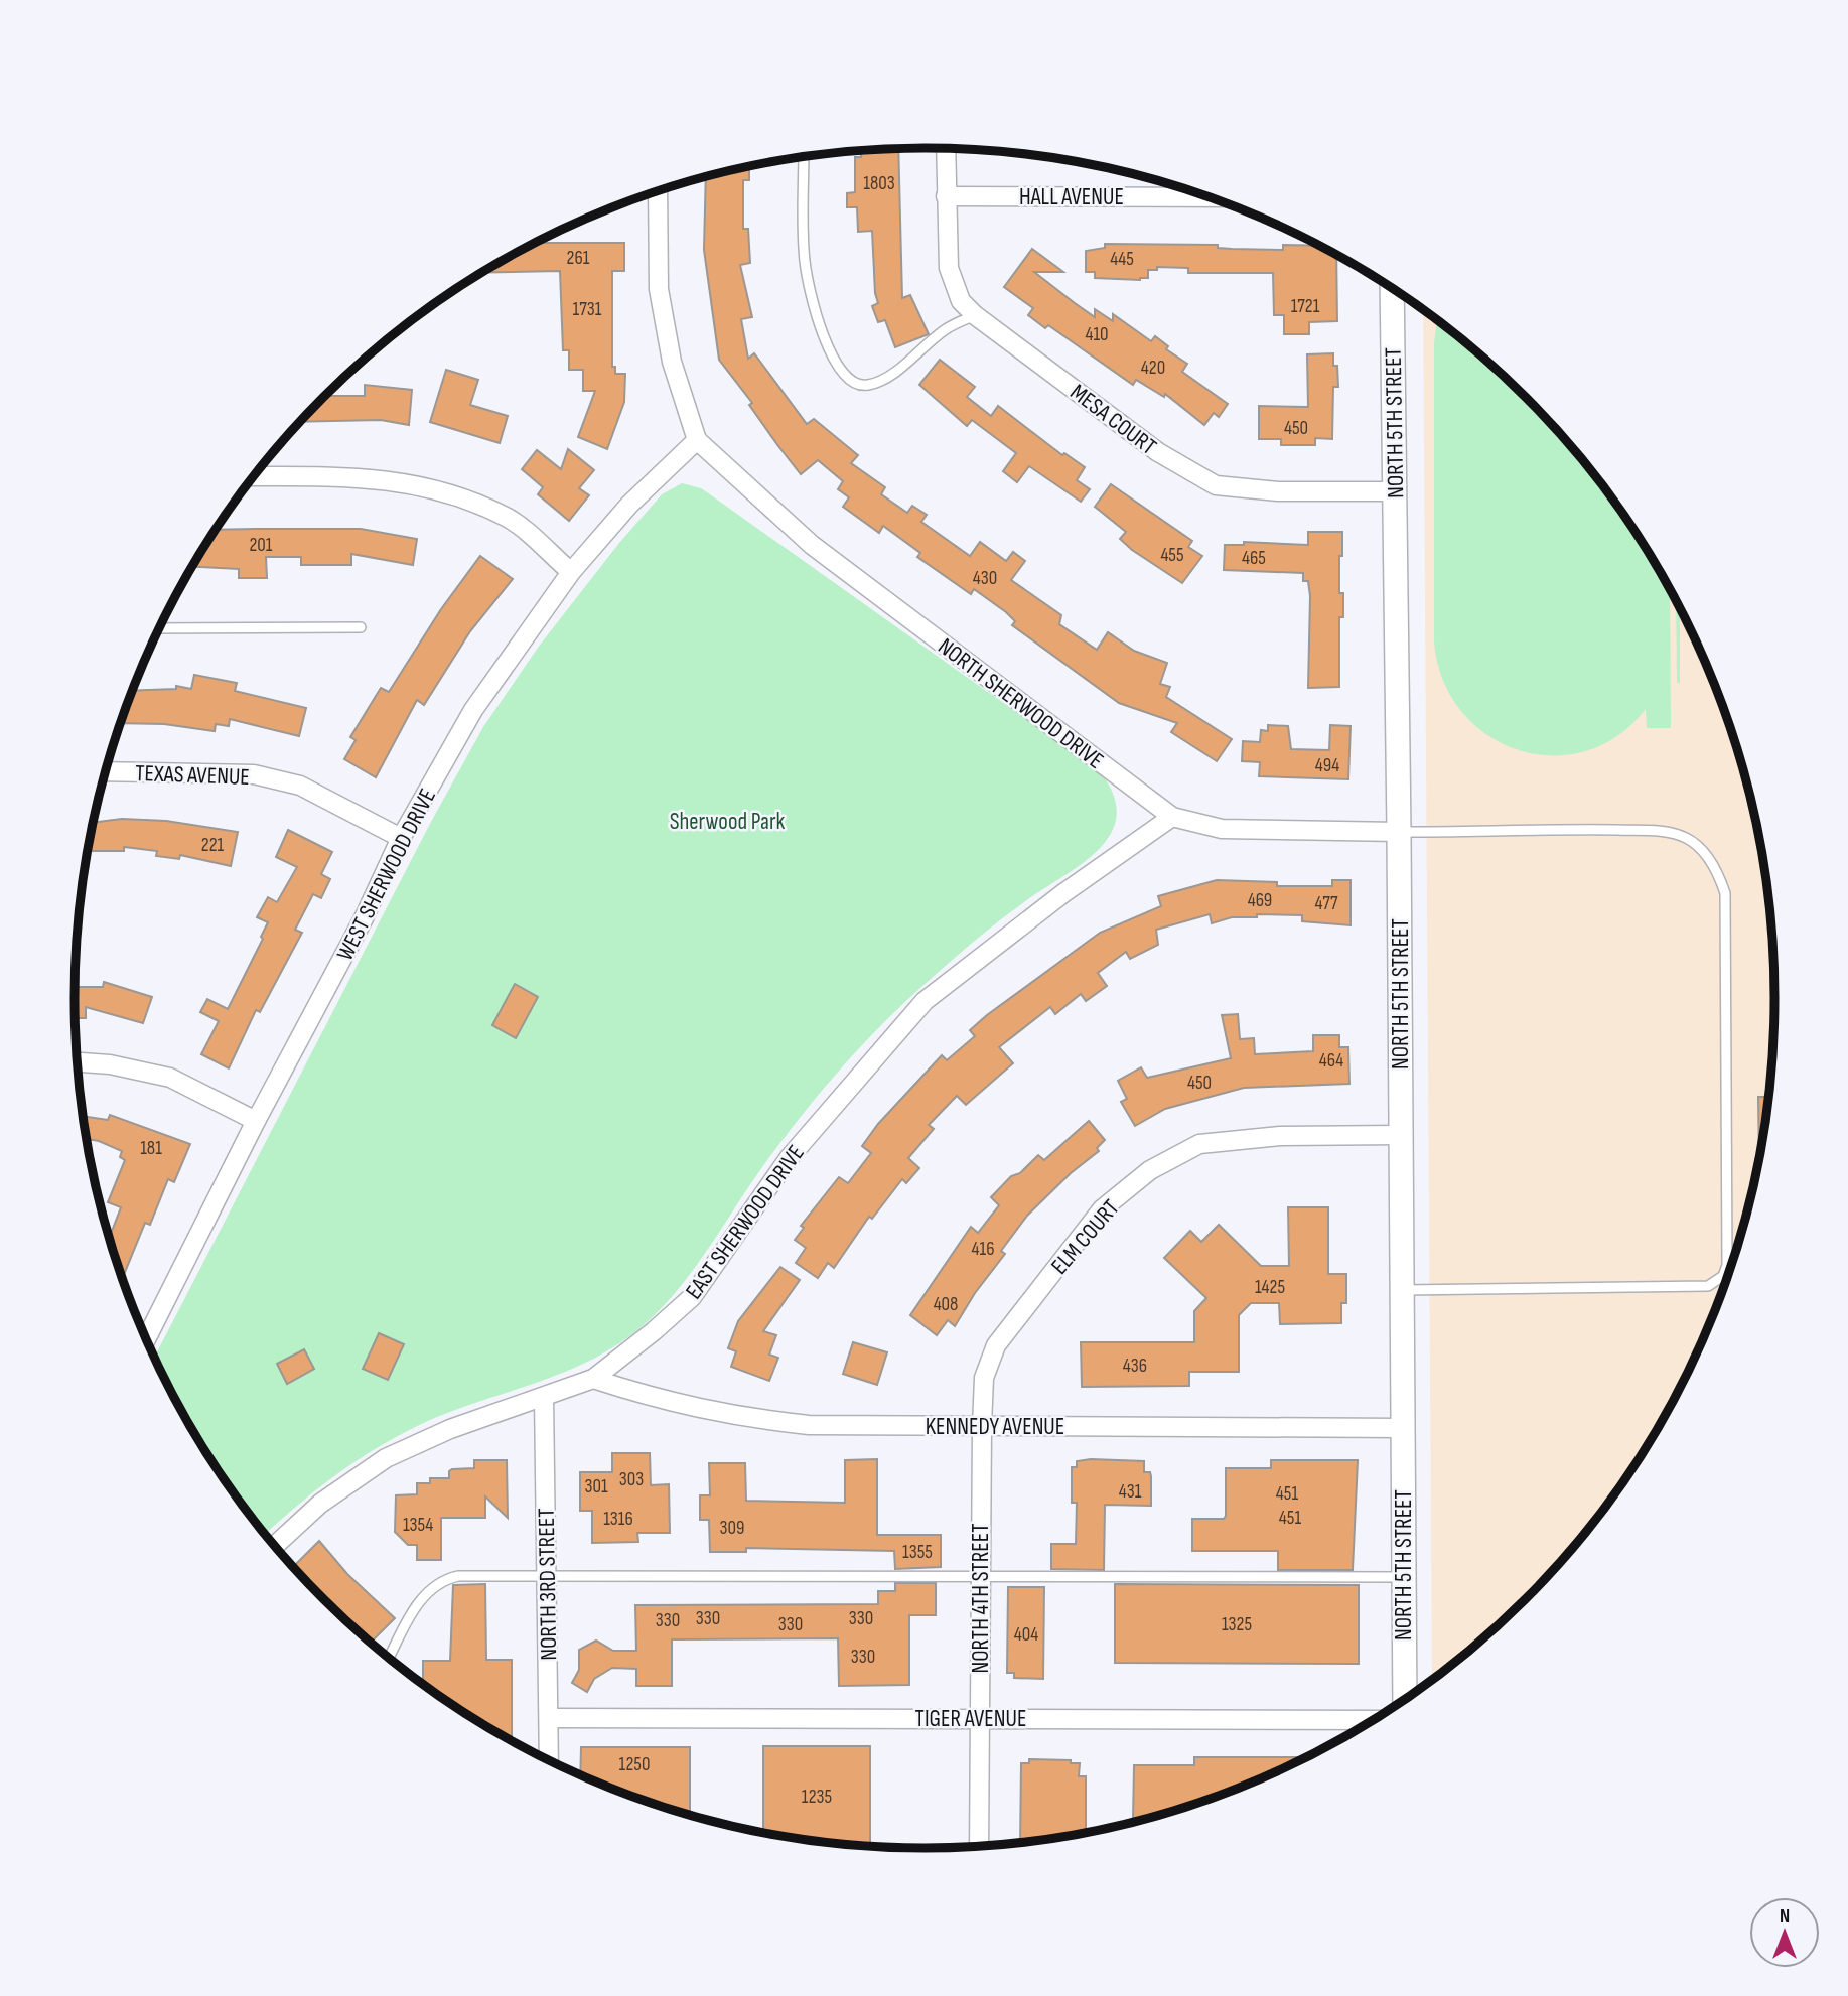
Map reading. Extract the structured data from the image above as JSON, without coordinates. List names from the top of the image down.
{
  "streets": {
    "street": [
      "HALL AVENUE",
      "MESA COURT",
      "NORTH 5TH STREET",
      "NORTH SHERWOOD DRIVE",
      "TEXAS AVENUE",
      "WEST SHERWOOD DRIVE",
      "EAST SHERWOOD DRIVE",
      "ELM COURT",
      "KENNEDY AVENUE",
      "NORTH 3RD STREET",
      "NORTH 4TH STREET",
      "TIGER AVENUE"
    ]
  },
  "crossings": [
    ["HALL AVENUE", "MESA COURT"],
    ["MESA COURT", "NORTH 5TH STREET"],
    ["NORTH 5TH STREET", "NORTH SHERWOOD DRIVE"],
    ["NORTH 5TH STREET", "ELM COURT"],
    ["NORTH 5TH STREET", "KENNEDY AVENUE"],
    ["NORTH SHERWOOD DRIVE", "WEST SHERWOOD DRIVE"],
    ["NORTH SHERWOOD DRIVE", "EAST SHERWOOD DRIVE"],
    ["TEXAS AVENUE", "WEST SHERWOOD DRIVE"],
    ["EAST SHERWOOD DRIVE", "KENNEDY AVENUE"],
    ["EAST SHERWOOD DRIVE", "NORTH 3RD STREET"],
    ["ELM COURT", "KENNEDY AVENUE"],
    ["ELM COURT", "NORTH 4TH STREET"],
    ["KENNEDY AVENUE", "NORTH 4TH STREET"],
    ["NORTH 3RD STREET", "TIGER AVENUE"],
    ["NORTH 4TH STREET", "TIGER AVENUE"]
  ],
  "parks": ["Sherwood Park"],
  "house_numbers": [
    "1803",
    "261",
    "445",
    "1721",
    "1731",
    "410",
    "420",
    "450",
    "201",
    "455",
    "465",
    "430",
    "494",
    "221",
    "469",
    "477",
    "464",
    "450",
    "181",
    "416",
    "1425",
    "408",
    "436",
    "303",
    "301",
    "431",
    "451",
    "451",
    "1316",
    "1354",
    "309",
    "1355",
    "330",
    "330",
    "330",
    "330",
    "1325",
    "404",
    "330",
    "1250",
    "1235"
  ],
  "north": "top"
}
